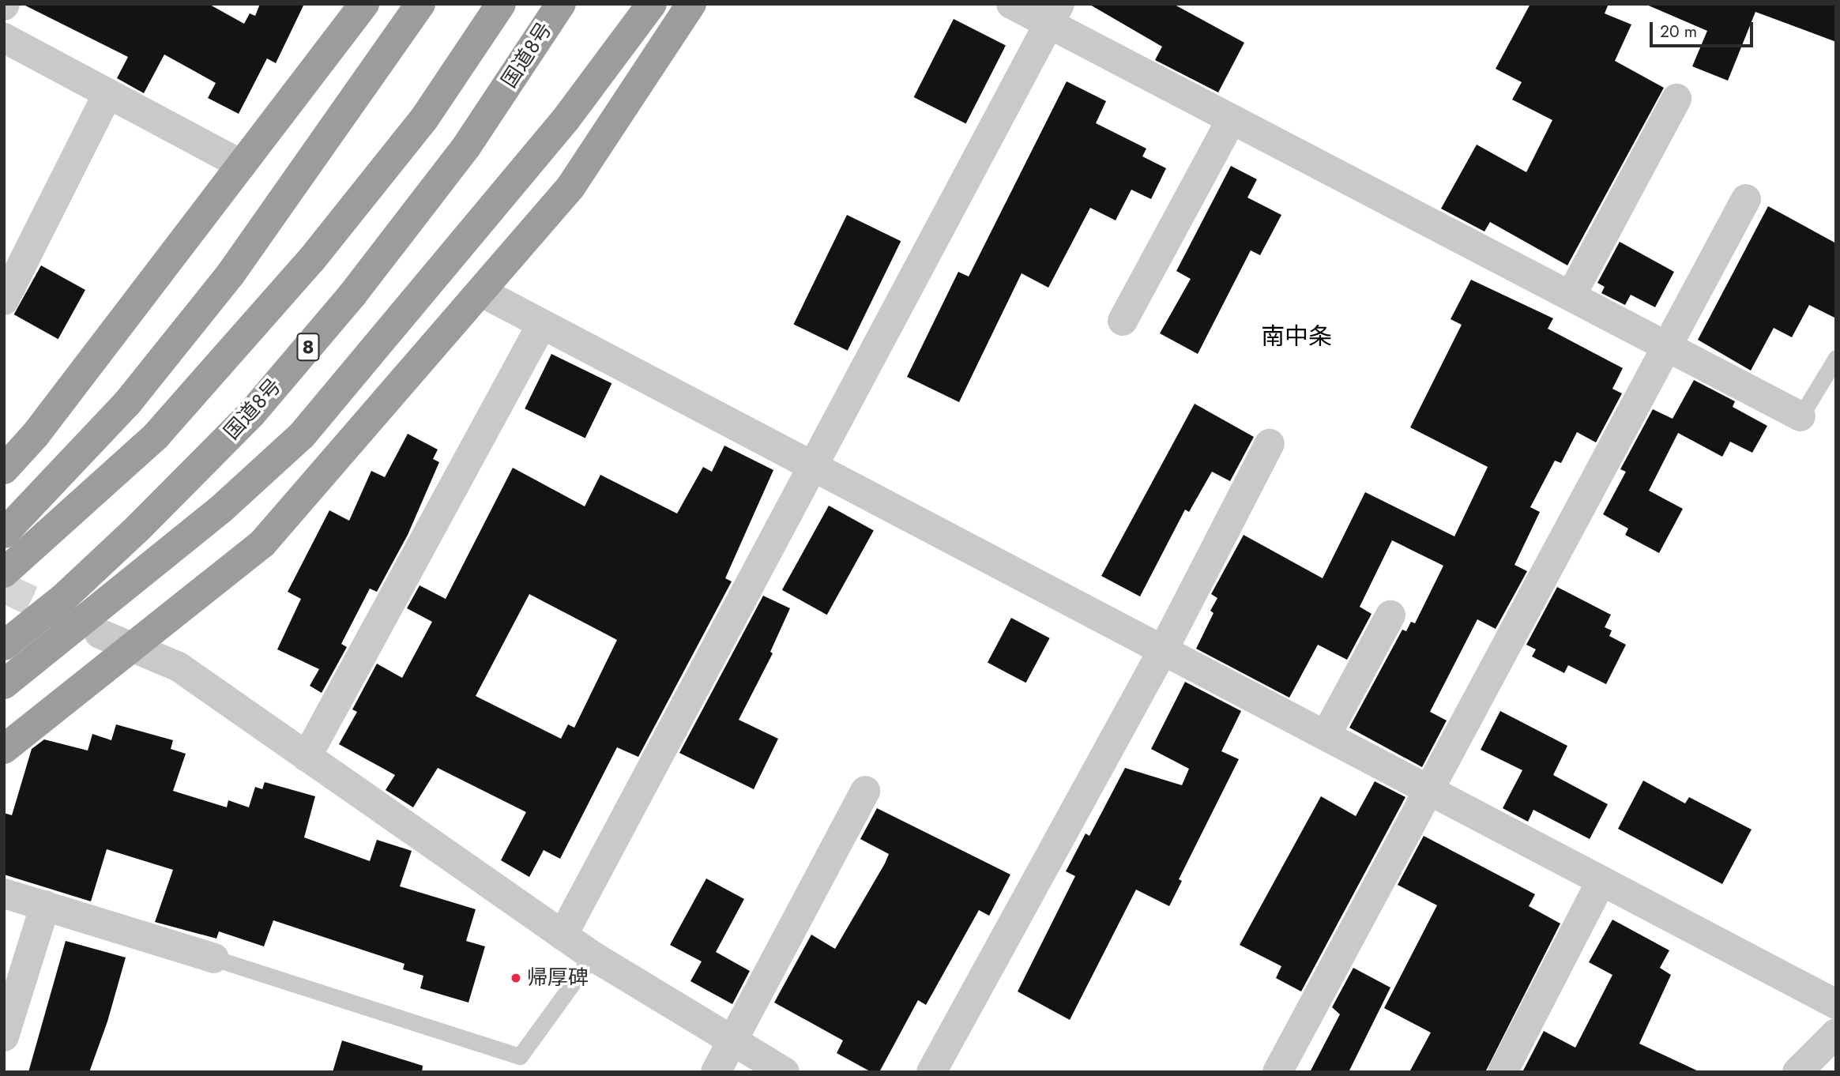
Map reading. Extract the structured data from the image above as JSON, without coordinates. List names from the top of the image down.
{
  "streets": {
    "highway": ["国道8号", "8"]
  },
  "districts": ["南中条"],
  "places": ["帰厚碑"],
  "scale_bar": "20 m"
}
